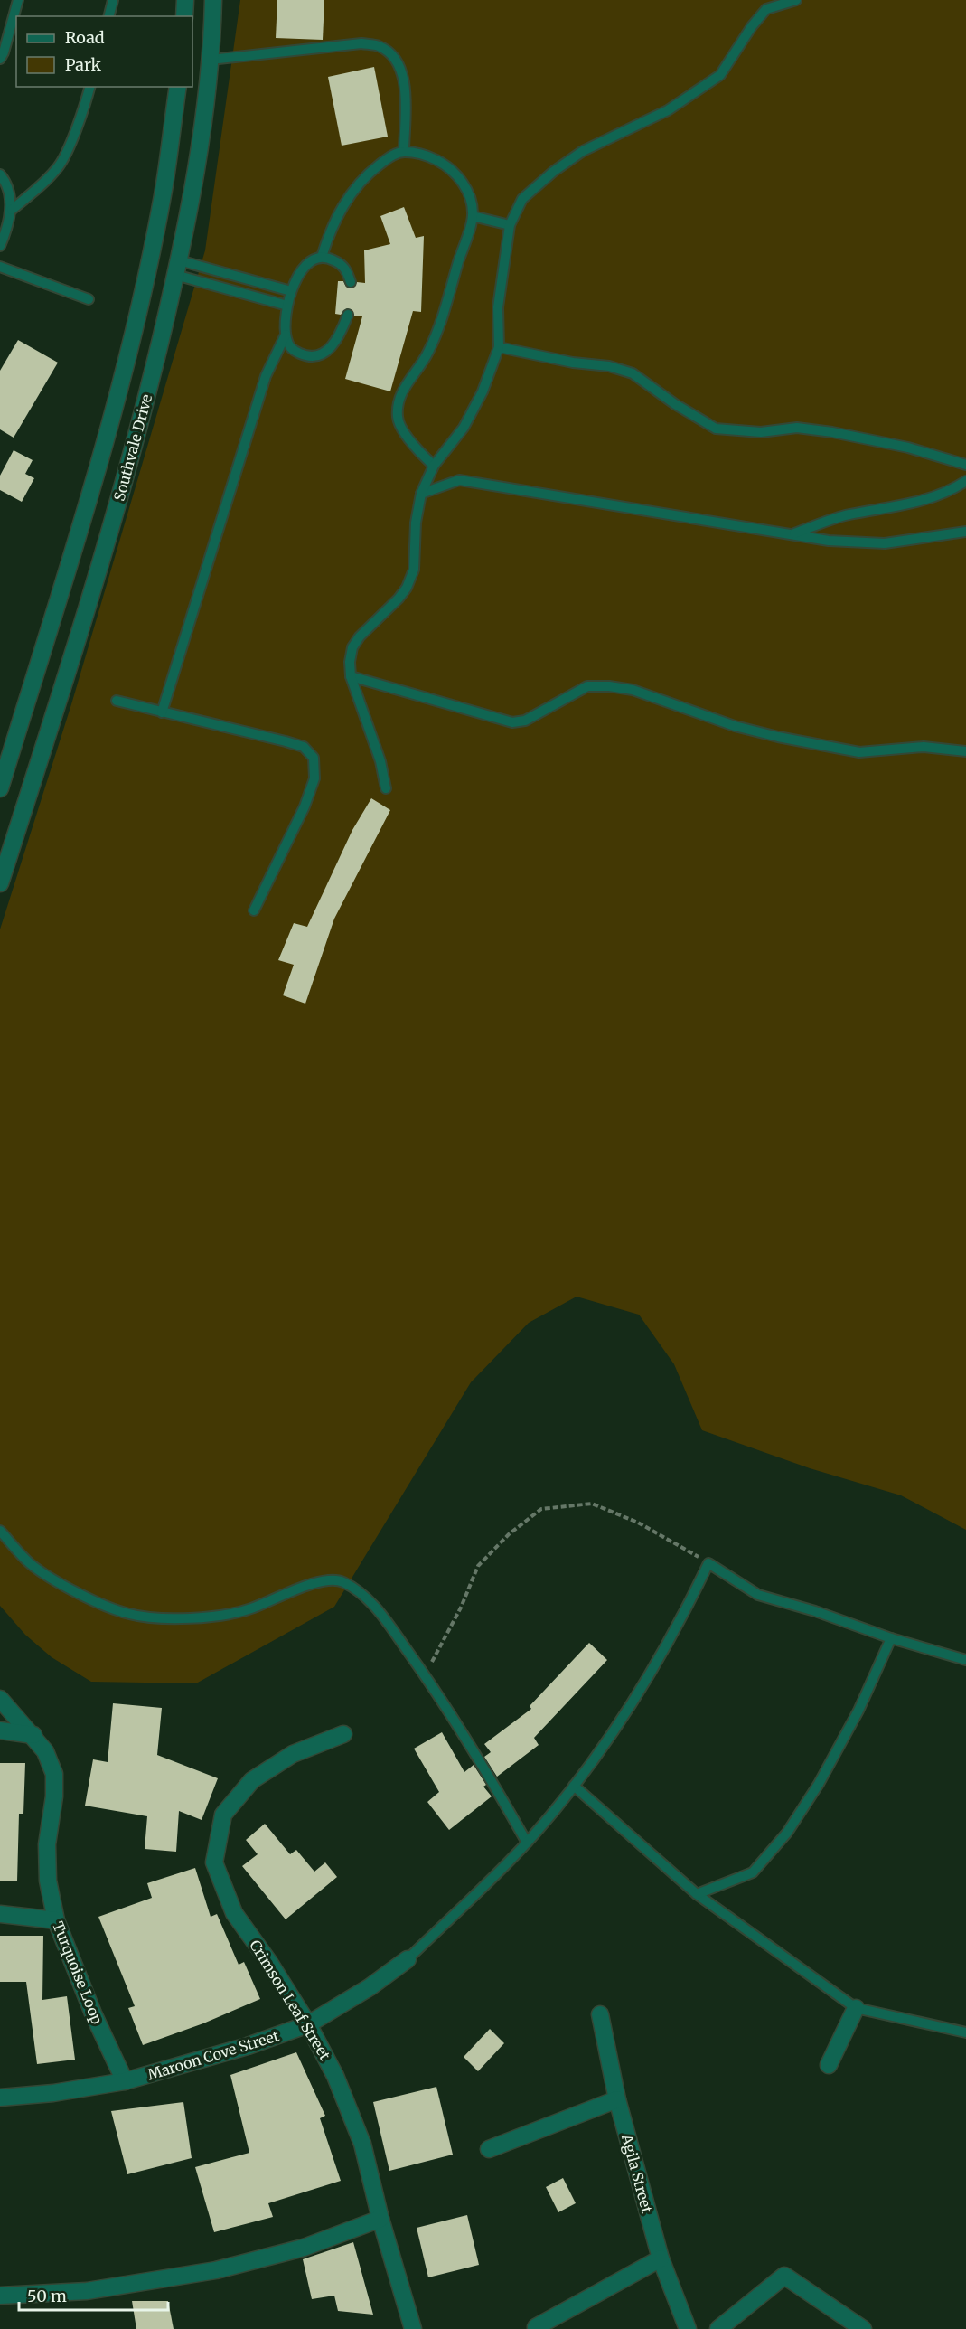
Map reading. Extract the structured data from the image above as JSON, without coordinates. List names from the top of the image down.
{
  "streets": {
    "street": [
      "Southvale Drive",
      "Turquoise Loop",
      "Crimson Leaf Street",
      "Maroon Cove Street",
      "Agila Street"
    ]
  },
  "crossings": [
    ["Turquoise Loop", "Maroon Cove Street"],
    ["Crimson Leaf Street", "Maroon Cove Street"]
  ],
  "legend": ["Road", "Park"],
  "scale_bar": "50 m"
}
